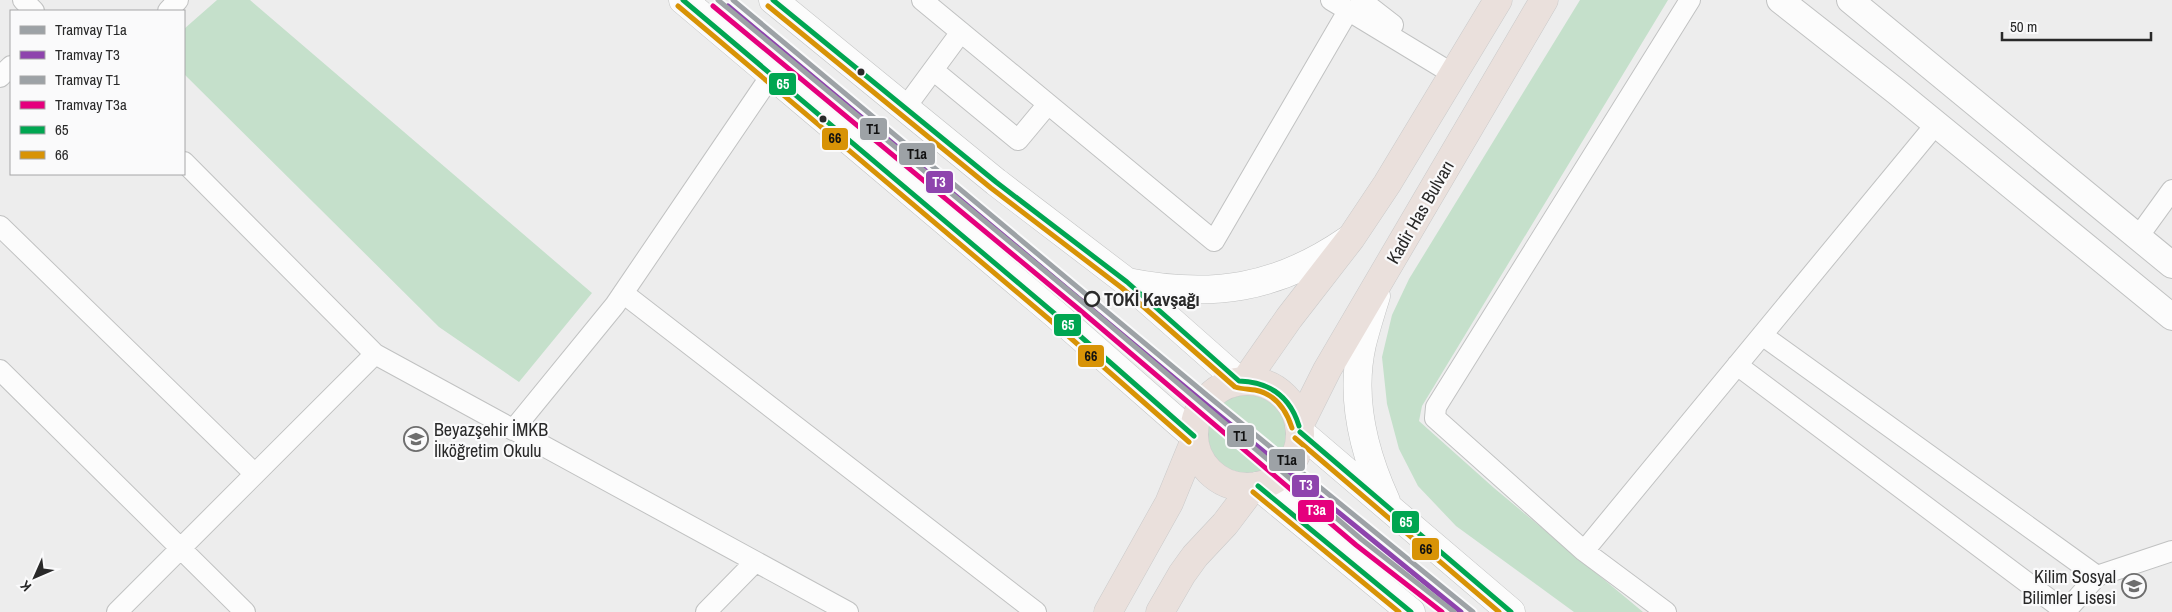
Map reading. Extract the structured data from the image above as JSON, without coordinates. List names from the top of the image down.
{
  "streets": {
    "highway": ["Kadir Has Bulvarı"]
  },
  "places": {
    "other": ["TOKİ Kavşağı"],
    "school or university": ["Beyazşehir İMKB İlköğretim Okulu", "Kilim Sosyal Bilimler Lisesi"]
  },
  "lines": [
    "tram line T1a",
    "tram line T1",
    "transit line 65",
    "tram line T3",
    "tram line T3a",
    "transit line 66"
  ],
  "legend": [
    "Tramvay T1a",
    "Tramvay T3",
    "Tramvay T1",
    "Tramvay T3a",
    "65",
    "66"
  ],
  "scale_bar": "50 m",
  "north": "bottom left"
}
